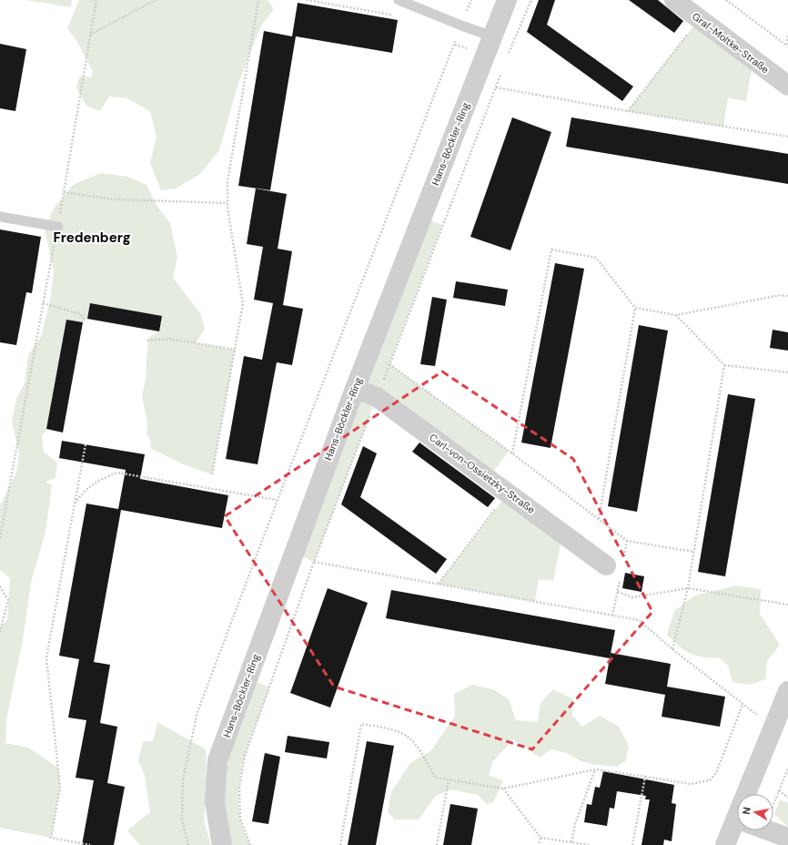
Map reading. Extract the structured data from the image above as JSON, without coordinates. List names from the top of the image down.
{
  "streets": {
    "street": ["Graf-Moltke-Straße", "Hans-Böckler-Ring", "Carl-von-Ossietzky-Straße"]
  },
  "crossings": [
    ["Hans-Böckler-Ring", "Carl-von-Ossietzky-Straße"]
  ],
  "districts": ["Fredenberg"],
  "north": "left"
}
